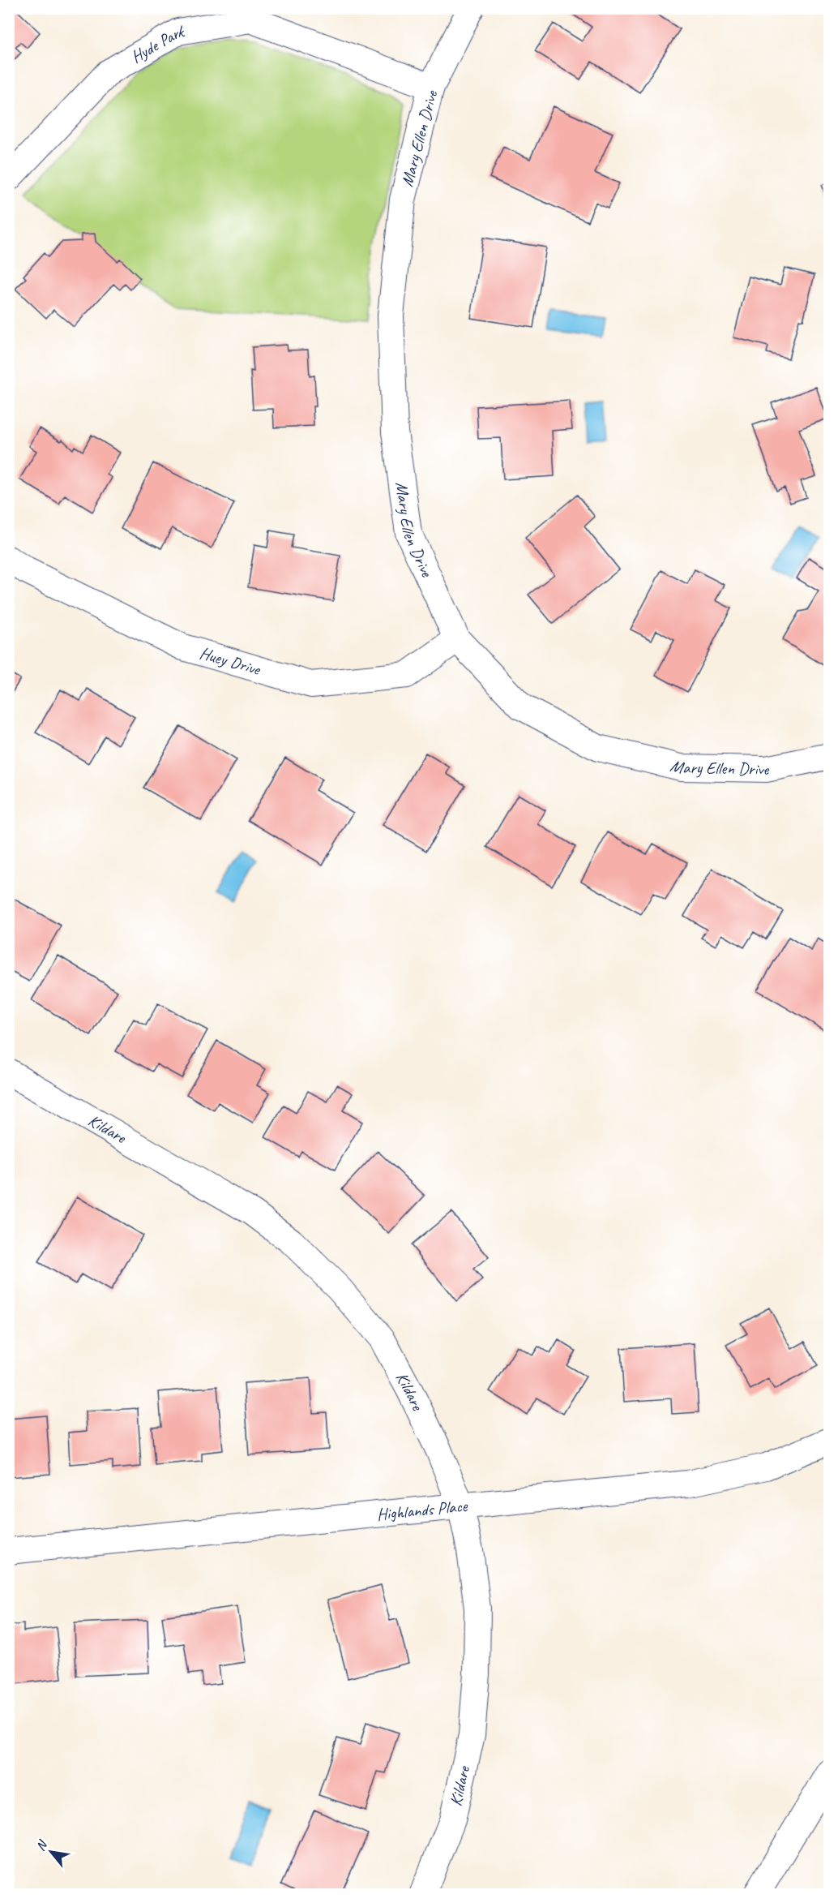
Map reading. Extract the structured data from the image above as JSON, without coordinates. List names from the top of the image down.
{
  "streets": {
    "street": [
      "Hyde Park",
      "Mary Ellen Drive",
      "Huey Drive",
      "Kildare",
      "Highlands Place"
    ]
  },
  "crossings": [
    ["Hyde Park", "Mary Ellen Drive"],
    ["Mary Ellen Drive", "Huey Drive"],
    ["Kildare", "Highlands Place"]
  ],
  "north": "top left"
}
